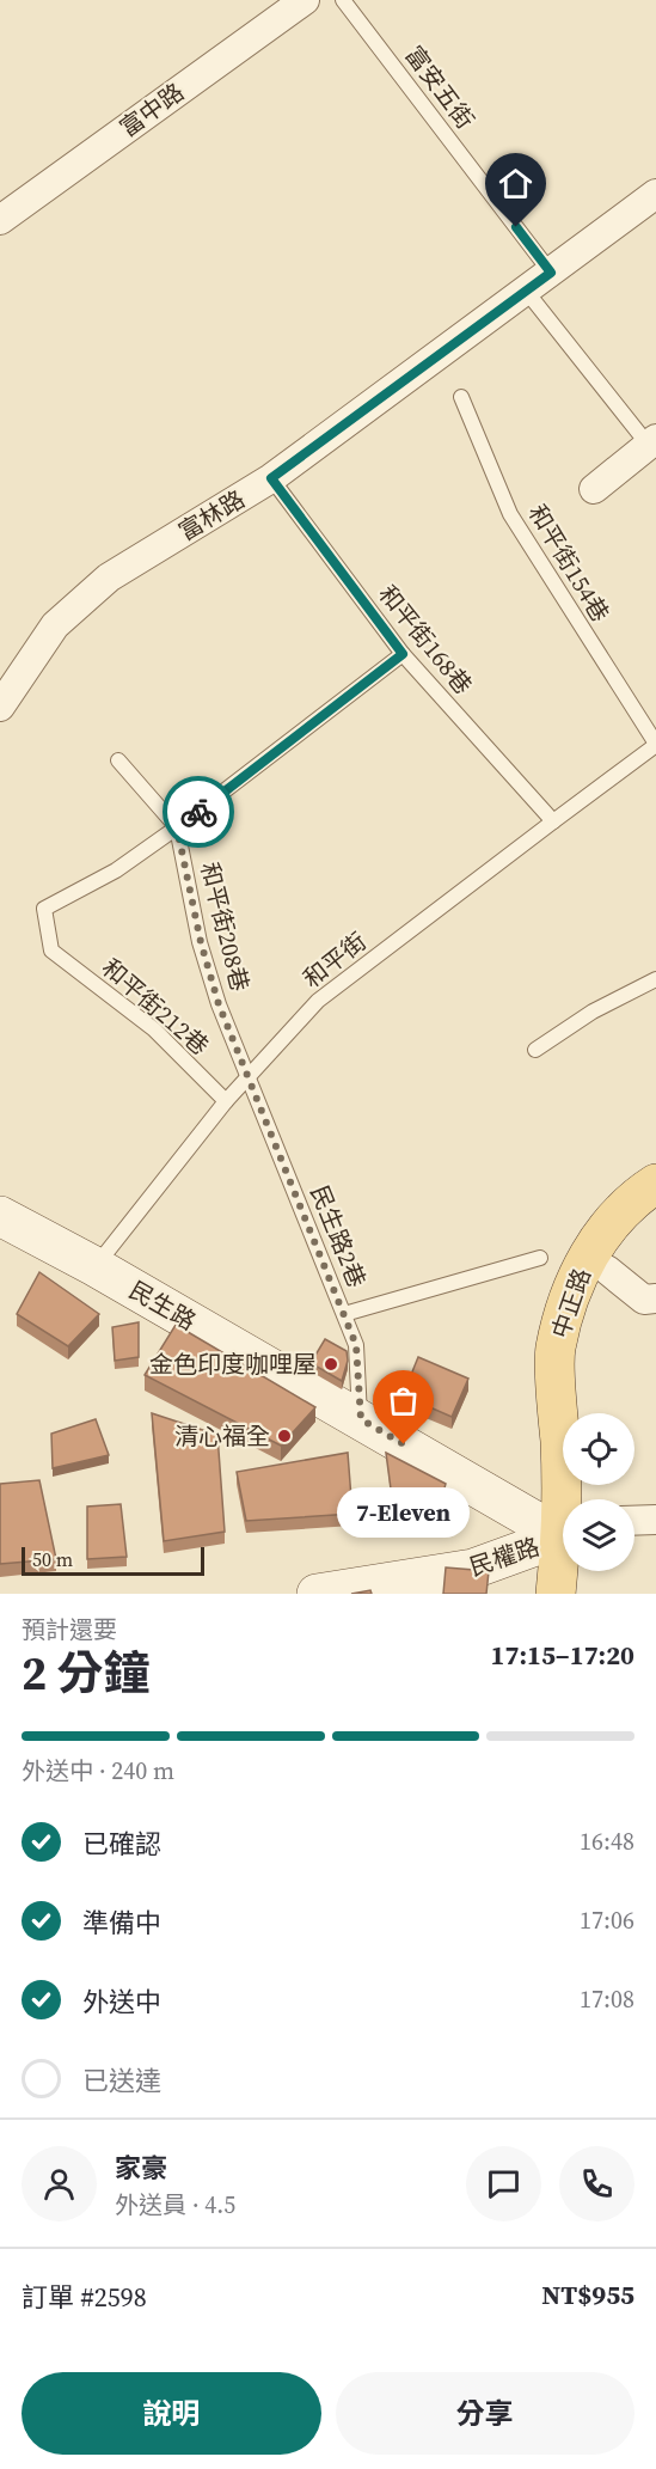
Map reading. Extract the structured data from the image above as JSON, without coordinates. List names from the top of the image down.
{
  "streets": {
    "main road": ["中正路"],
    "street": [
      "富中路",
      "富林路",
      "民生路",
      "民權路"
    ],
    "lane": [
      "富安五街",
      "和平街154巷",
      "和平街168巷",
      "和平街208巷",
      "和平街",
      "和平街212巷",
      "民生路2巷"
    ]
  },
  "crossings": [
    ["富安五街", "富林路"],
    ["富林路", "和平街168巷"],
    ["和平街154巷", "和平街"],
    ["和平街168巷", "和平街"],
    ["和平街208巷", "和平街"],
    ["和平街208巷", "和平街212巷"],
    ["和平街208巷", "民生路2巷"],
    ["和平街", "和平街212巷"],
    ["和平街", "民生路2巷"],
    ["和平街", "民生路"],
    ["民生路2巷", "民生路"]
  ],
  "places": ["金色印度咖哩屋", "清心福全", "7-Eleven"],
  "scale_bar": "50 m",
  "page": {
    "bubble": "7-Eleven",
    "scale": "50 m",
    "heading": ["2 分鐘", "預計還要", "17:15–17:20"],
    "panel": [
      "家豪",
      "外送員 · 4.5",
      "訂單 #2598",
      "NT$955"
    ],
    "bar": "外送中 · 240 m",
    "list": [
      ["已確認", "16:48"],
      ["準備中", "17:06"],
      ["外送中", "17:08"],
      "已送達"
    ],
    "buttons": ["說明", "分享"]
  }
}
